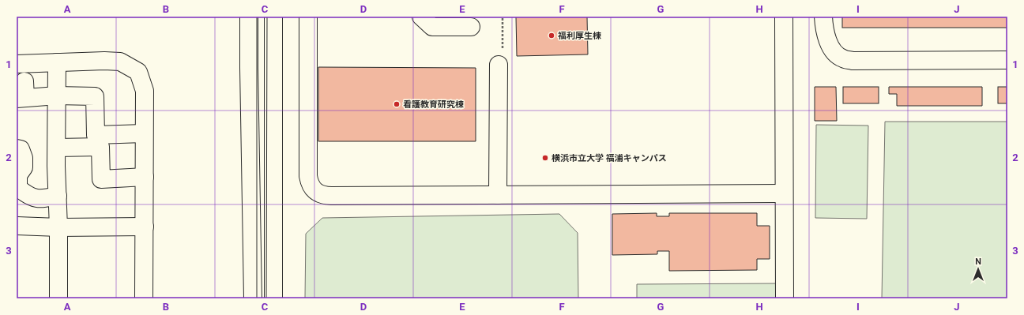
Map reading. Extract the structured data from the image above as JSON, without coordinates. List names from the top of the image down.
{
  "places": ["福利厚生棟", "看護教育研究棟", "横浜市立大学 福浦キャンパス"],
  "north": "top",
  "grid": {
    "columns": [
      "A",
      "B",
      "C",
      "D",
      "E",
      "F",
      "G",
      "H",
      "I",
      "J"
    ],
    "rows": ["1", "2", "3"]
  }
}
